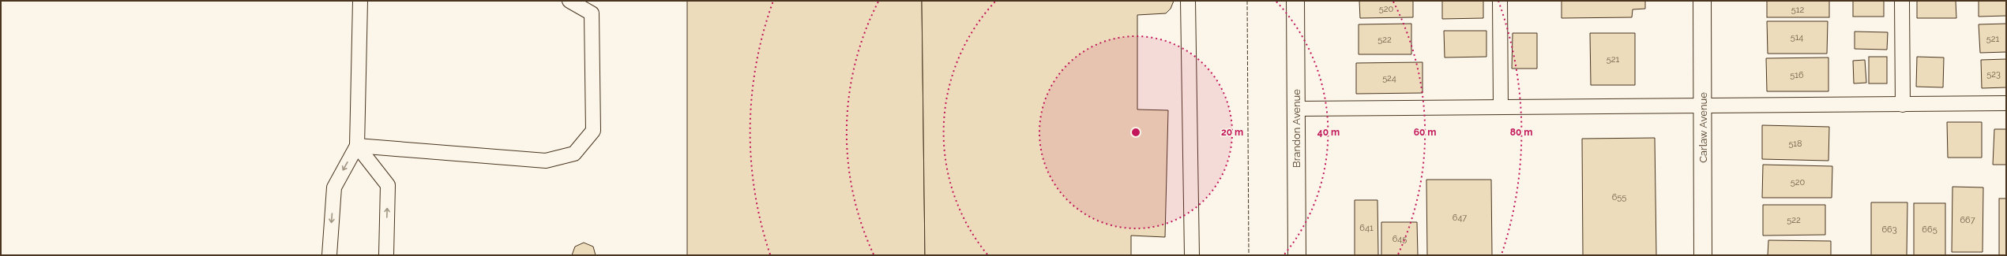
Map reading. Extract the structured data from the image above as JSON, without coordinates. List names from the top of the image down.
{
  "streets": {
    "street": ["Carlaw Avenue", "Brandon Avenue"]
  },
  "house_numbers": [
    "520",
    "512",
    "514",
    "521",
    "522",
    "521",
    "523",
    "516",
    "524",
    "518",
    "520",
    "655",
    "647",
    "522",
    "667",
    "641",
    "663",
    "665",
    "645"
  ],
  "rings": [
    "20 m",
    "40 m",
    "60 m",
    "80 m"
  ]
}
